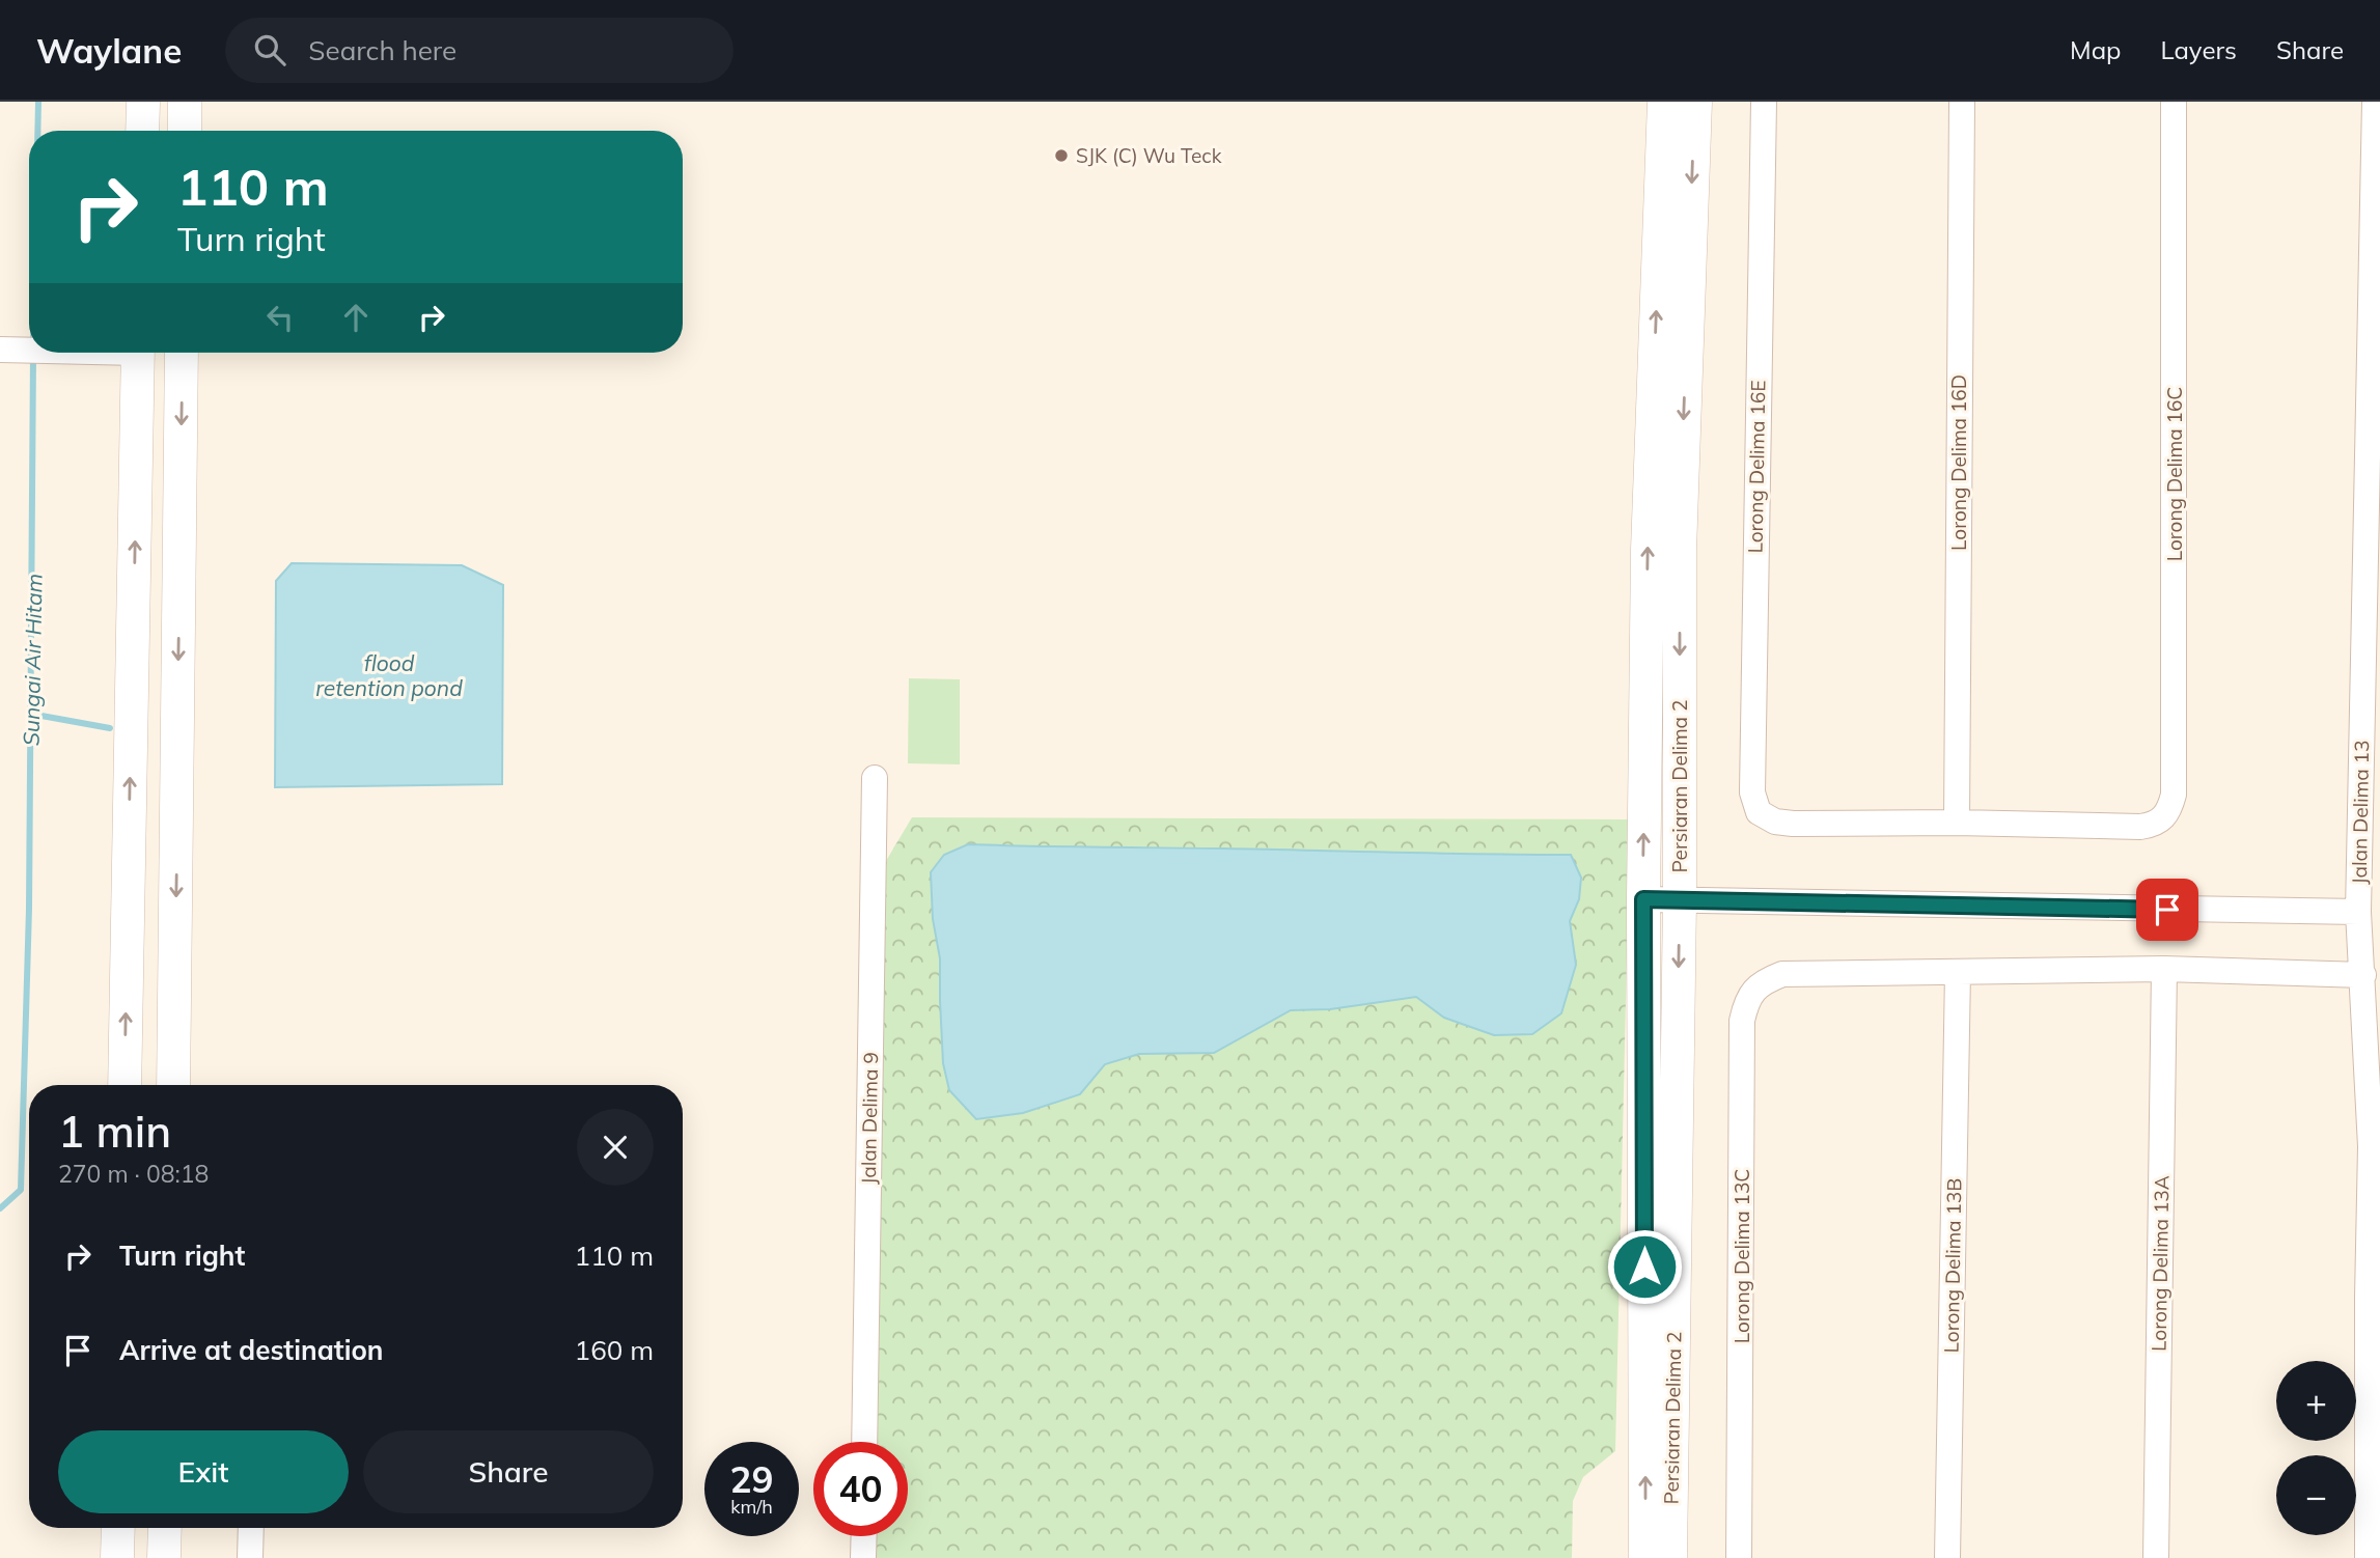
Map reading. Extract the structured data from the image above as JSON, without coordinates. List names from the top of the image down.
{
  "streets": {
    "street": [
      "Lorong Delima 16D",
      "Lorong Delima 16E",
      "Lorong Delima 16C",
      "Persiaran Delima 2",
      "Jalan Delima 13",
      "Jalan Delima 9",
      "Lorong Delima 13C",
      "Lorong Delima 13A",
      "Lorong Delima 13B"
    ]
  },
  "crossings": [
    ["Lorong Delima 16D", "Lorong Delima 16E"],
    ["Lorong Delima 16D", "Lorong Delima 16C"],
    ["Lorong Delima 16E", "Lorong Delima 16C"],
    ["Lorong Delima 13C", "Lorong Delima 13B"]
  ],
  "water": ["Sungai Air Hitam", "flood retention pond"],
  "places": ["SJK (C) Wu Teck"],
  "page": {
    "header": "Waylane",
    "search": "Search here",
    "nav": ["Map", "Layers", "Share"],
    "turn": ["110 m", "Turn right"],
    "heading": ["1 min", "270 m · 08:18"],
    "list": [
      {
        "name": "Turn right",
        "value": "110 m"
      },
      {
        "name": "Arrive at destination",
        "value": "160 m"
      }
    ],
    "map_buttons": ["+", "−"],
    "buttons": ["Exit", "Share"],
    "speed": "29 km/h",
    "limit": "40"
  }
}
